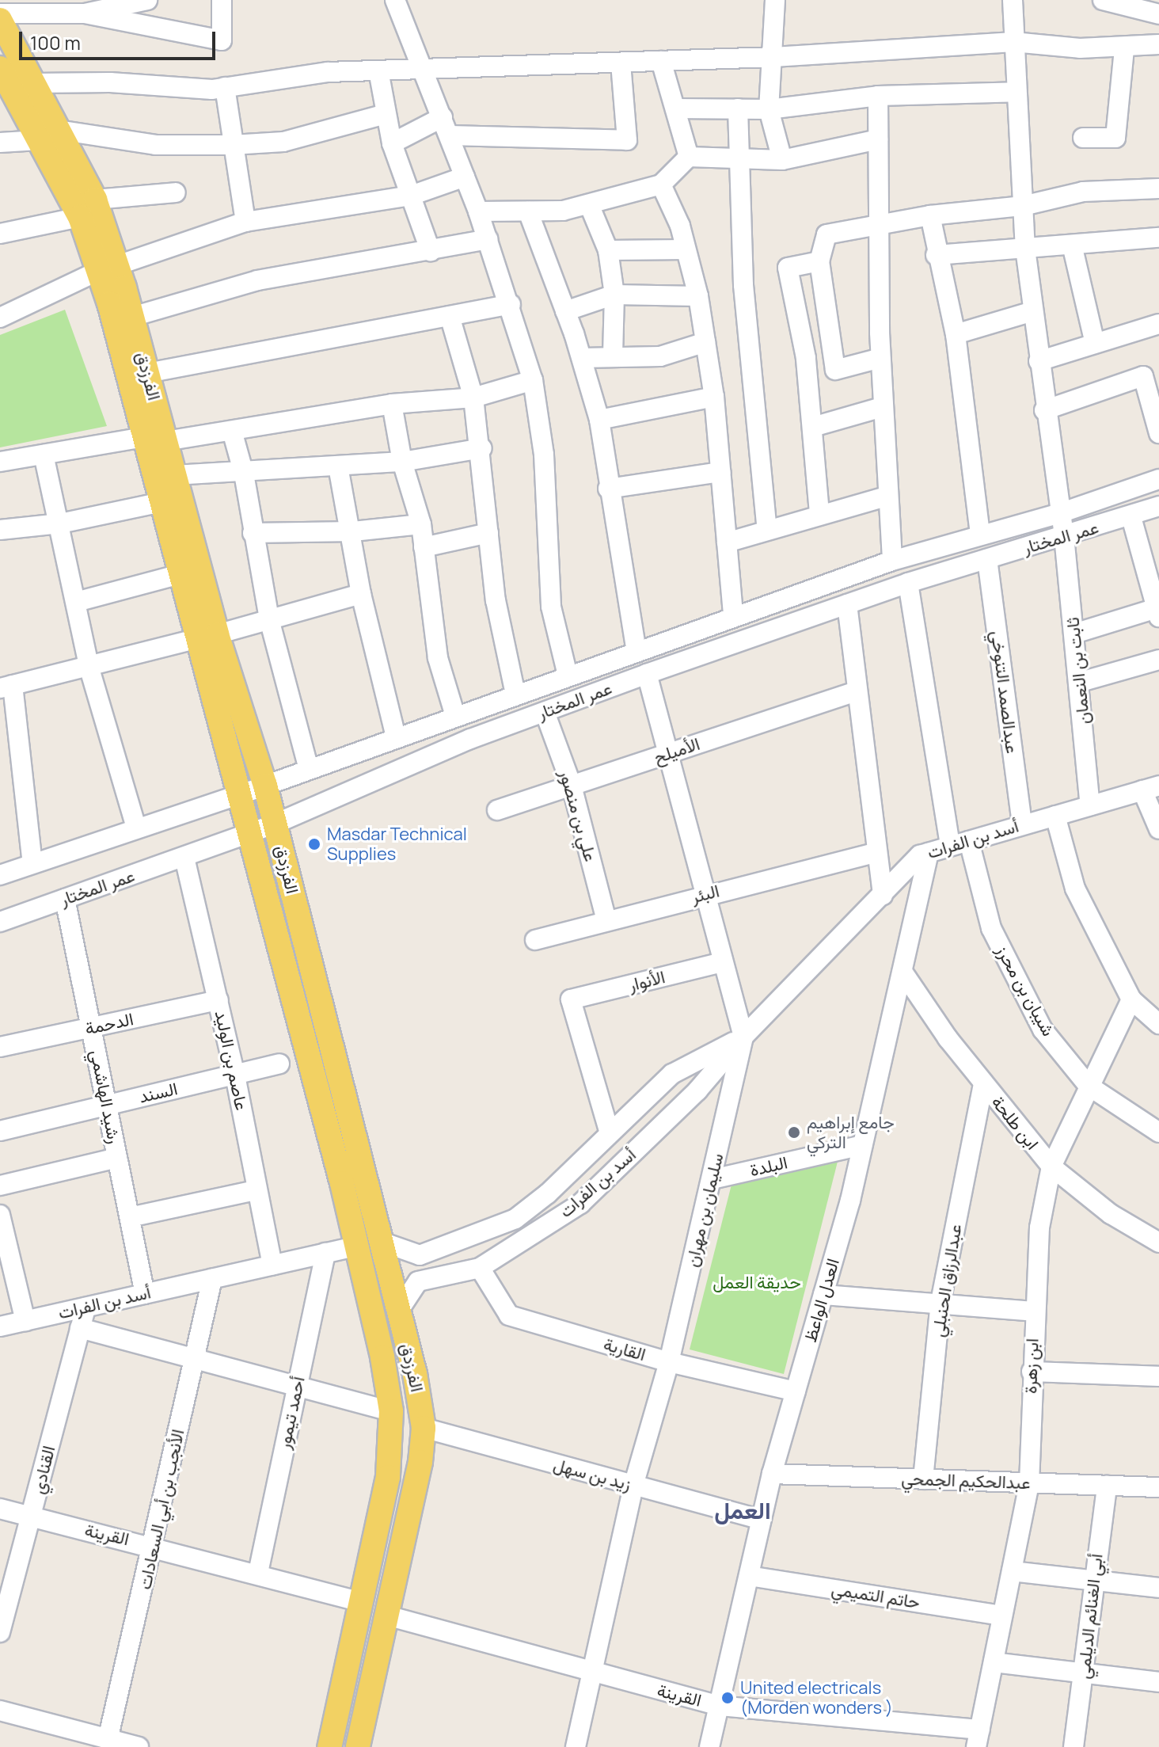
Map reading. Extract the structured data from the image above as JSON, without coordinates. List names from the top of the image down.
{
  "streets": {
    "main road": ["الفرزدق"],
    "street": [
      "عمر المختار",
      "ثابت بن النعمان",
      "عبدالصمد التنوخي",
      "الأميلح",
      "علي بن منصور",
      "أسد بن الفرات",
      "البئر",
      "الأنوار",
      "شيبان بن محرز",
      "الدحمة",
      "عاصم بن الوليد",
      "السند",
      "رشيد الهاشمي",
      "ابن طلحة",
      "البلدة",
      "سليمان بن مهران",
      "عبدالرزاق الحنبلي",
      "العدل الواعظ",
      "القارية",
      "ابن زهرة",
      "أحمد تيمور",
      "القنادي",
      "زيد بن سهل",
      "عبدالحكيم الجمحي",
      "الأنجب بن أبي السعادات",
      "القرينة",
      "حاتم التميمي",
      "أبي الغنائم الديلمي"
    ]
  },
  "crossings": [
    ["الفرزدق", "عمر المختار"],
    ["الفرزدق", "أسد بن الفرات"],
    ["الفرزدق", "زيد بن سهل"],
    ["الفرزدق", "القرينة"],
    ["عمر المختار", "ثابت بن النعمان"],
    ["عمر المختار", "عبدالصمد التنوخي"],
    ["عمر المختار", "علي بن منصور"],
    ["عمر المختار", "شيبان بن محرز"],
    ["عمر المختار", "عاصم بن الوليد"],
    ["عمر المختار", "رشيد الهاشمي"],
    ["عمر المختار", "سليمان بن مهران"],
    ["ثابت بن النعمان", "أسد بن الفرات"],
    ["عبدالصمد التنوخي", "أسد بن الفرات"],
    ["الأميلح", "علي بن منصور"],
    ["الأميلح", "سليمان بن مهران"],
    ["علي بن منصور", "البئر"],
    ["أسد بن الفرات", "الأنوار"],
    ["أسد بن الفرات", "شيبان بن محرز"],
    ["أسد بن الفرات", "عاصم بن الوليد"],
    ["أسد بن الفرات", "رشيد الهاشمي"],
    ["أسد بن الفرات", "سليمان بن مهران"],
    ["أسد بن الفرات", "العدل الواعظ"],
    ["أسد بن الفرات", "القارية"],
    ["أسد بن الفرات", "أحمد تيمور"],
    ["أسد بن الفرات", "القنادي"],
    ["أسد بن الفرات", "الأنجب بن أبي السعادات"],
    ["البئر", "سليمان بن مهران"],
    ["الأنوار", "سليمان بن مهران"],
    ["شيبان بن محرز", "ابن زهرة"],
    ["الدحمة", "عاصم بن الوليد"],
    ["الدحمة", "رشيد الهاشمي"],
    ["عاصم بن الوليد", "السند"],
    ["السند", "رشيد الهاشمي"],
    ["ابن طلحة", "عبدالرزاق الحنبلي"],
    ["ابن طلحة", "العدل الواعظ"],
    ["ابن طلحة", "ابن زهرة"],
    ["البلدة", "سليمان بن مهران"],
    ["البلدة", "العدل الواعظ"],
    ["سليمان بن مهران", "القارية"],
    ["سليمان بن مهران", "زيد بن سهل"],
    ["سليمان بن مهران", "القرينة"],
    ["عبدالرزاق الحنبلي", "عبدالحكيم الجمحي"],
    ["العدل الواعظ", "القارية"],
    ["العدل الواعظ", "زيد بن سهل"],
    ["العدل الواعظ", "عبدالحكيم الجمحي"],
    ["العدل الواعظ", "القرينة"],
    ["العدل الواعظ", "حاتم التميمي"],
    ["ابن زهرة", "عبدالحكيم الجمحي"],
    ["ابن زهرة", "القرينة"],
    ["ابن زهرة", "حاتم التميمي"],
    ["أحمد تيمور", "القرينة"],
    ["القنادي", "القرينة"],
    ["عبدالحكيم الجمحي", "أبي الغنائم الديلمي"],
    ["الأنجب بن أبي السعادات", "القرينة"]
  ],
  "districts": ["العمل"],
  "parks": ["حديقة العمل"],
  "places": ["Masdar Technical Supplies", "جامع إبراهيم التركي", "United electricals (Morden wonders )"],
  "scale_bar": "100 m"
}
